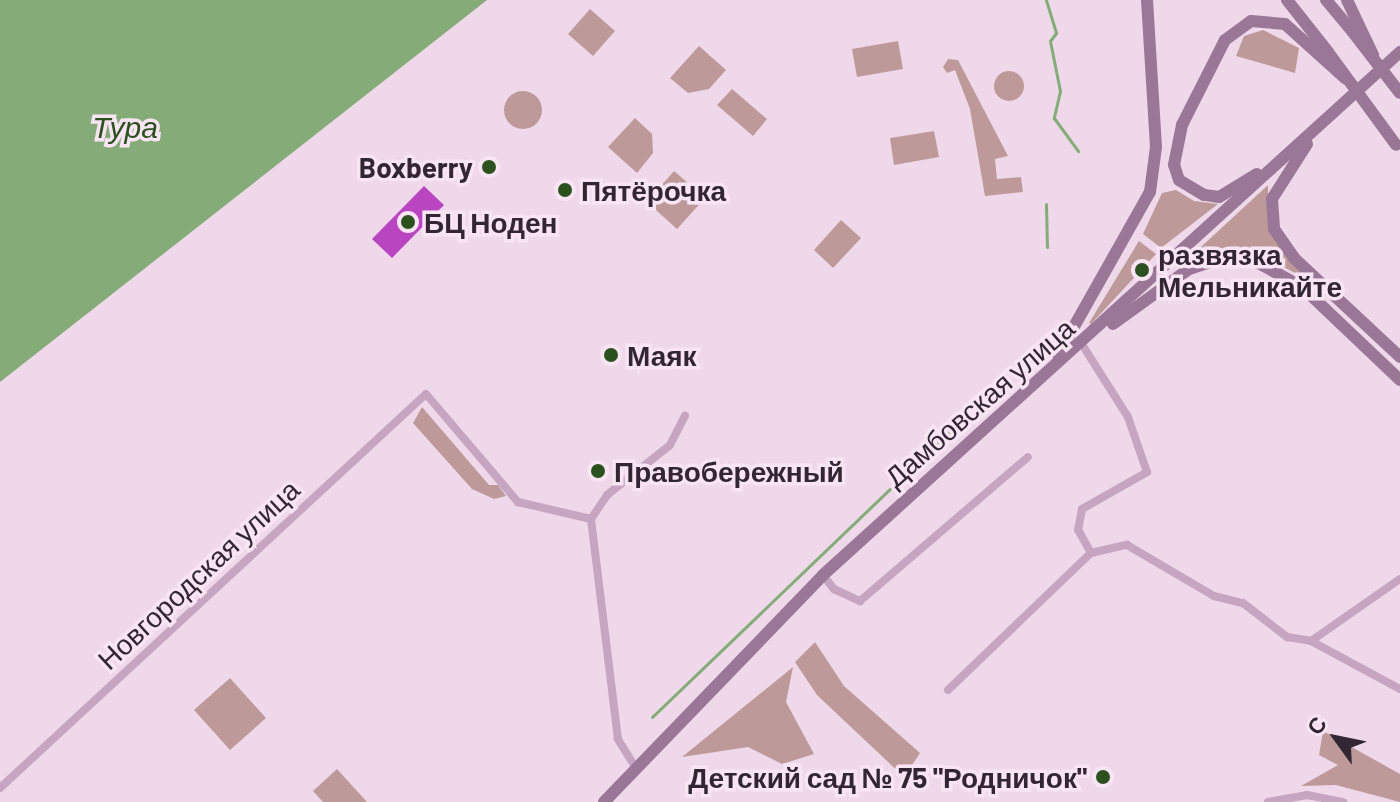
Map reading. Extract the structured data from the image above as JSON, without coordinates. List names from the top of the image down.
{
  "streets": {
    "main road": ["Дамбовская улица"],
    "street": ["Новгородская улица"]
  },
  "water": ["Тура"],
  "places": [
    "Boxberry",
    "Пятёрочка",
    "БЦ Ноден",
    "развязка Мельникайте",
    "Маяк",
    "Правобережный",
    "Детский сад № 75 \"Родничок\""
  ],
  "north": "top left"
}
